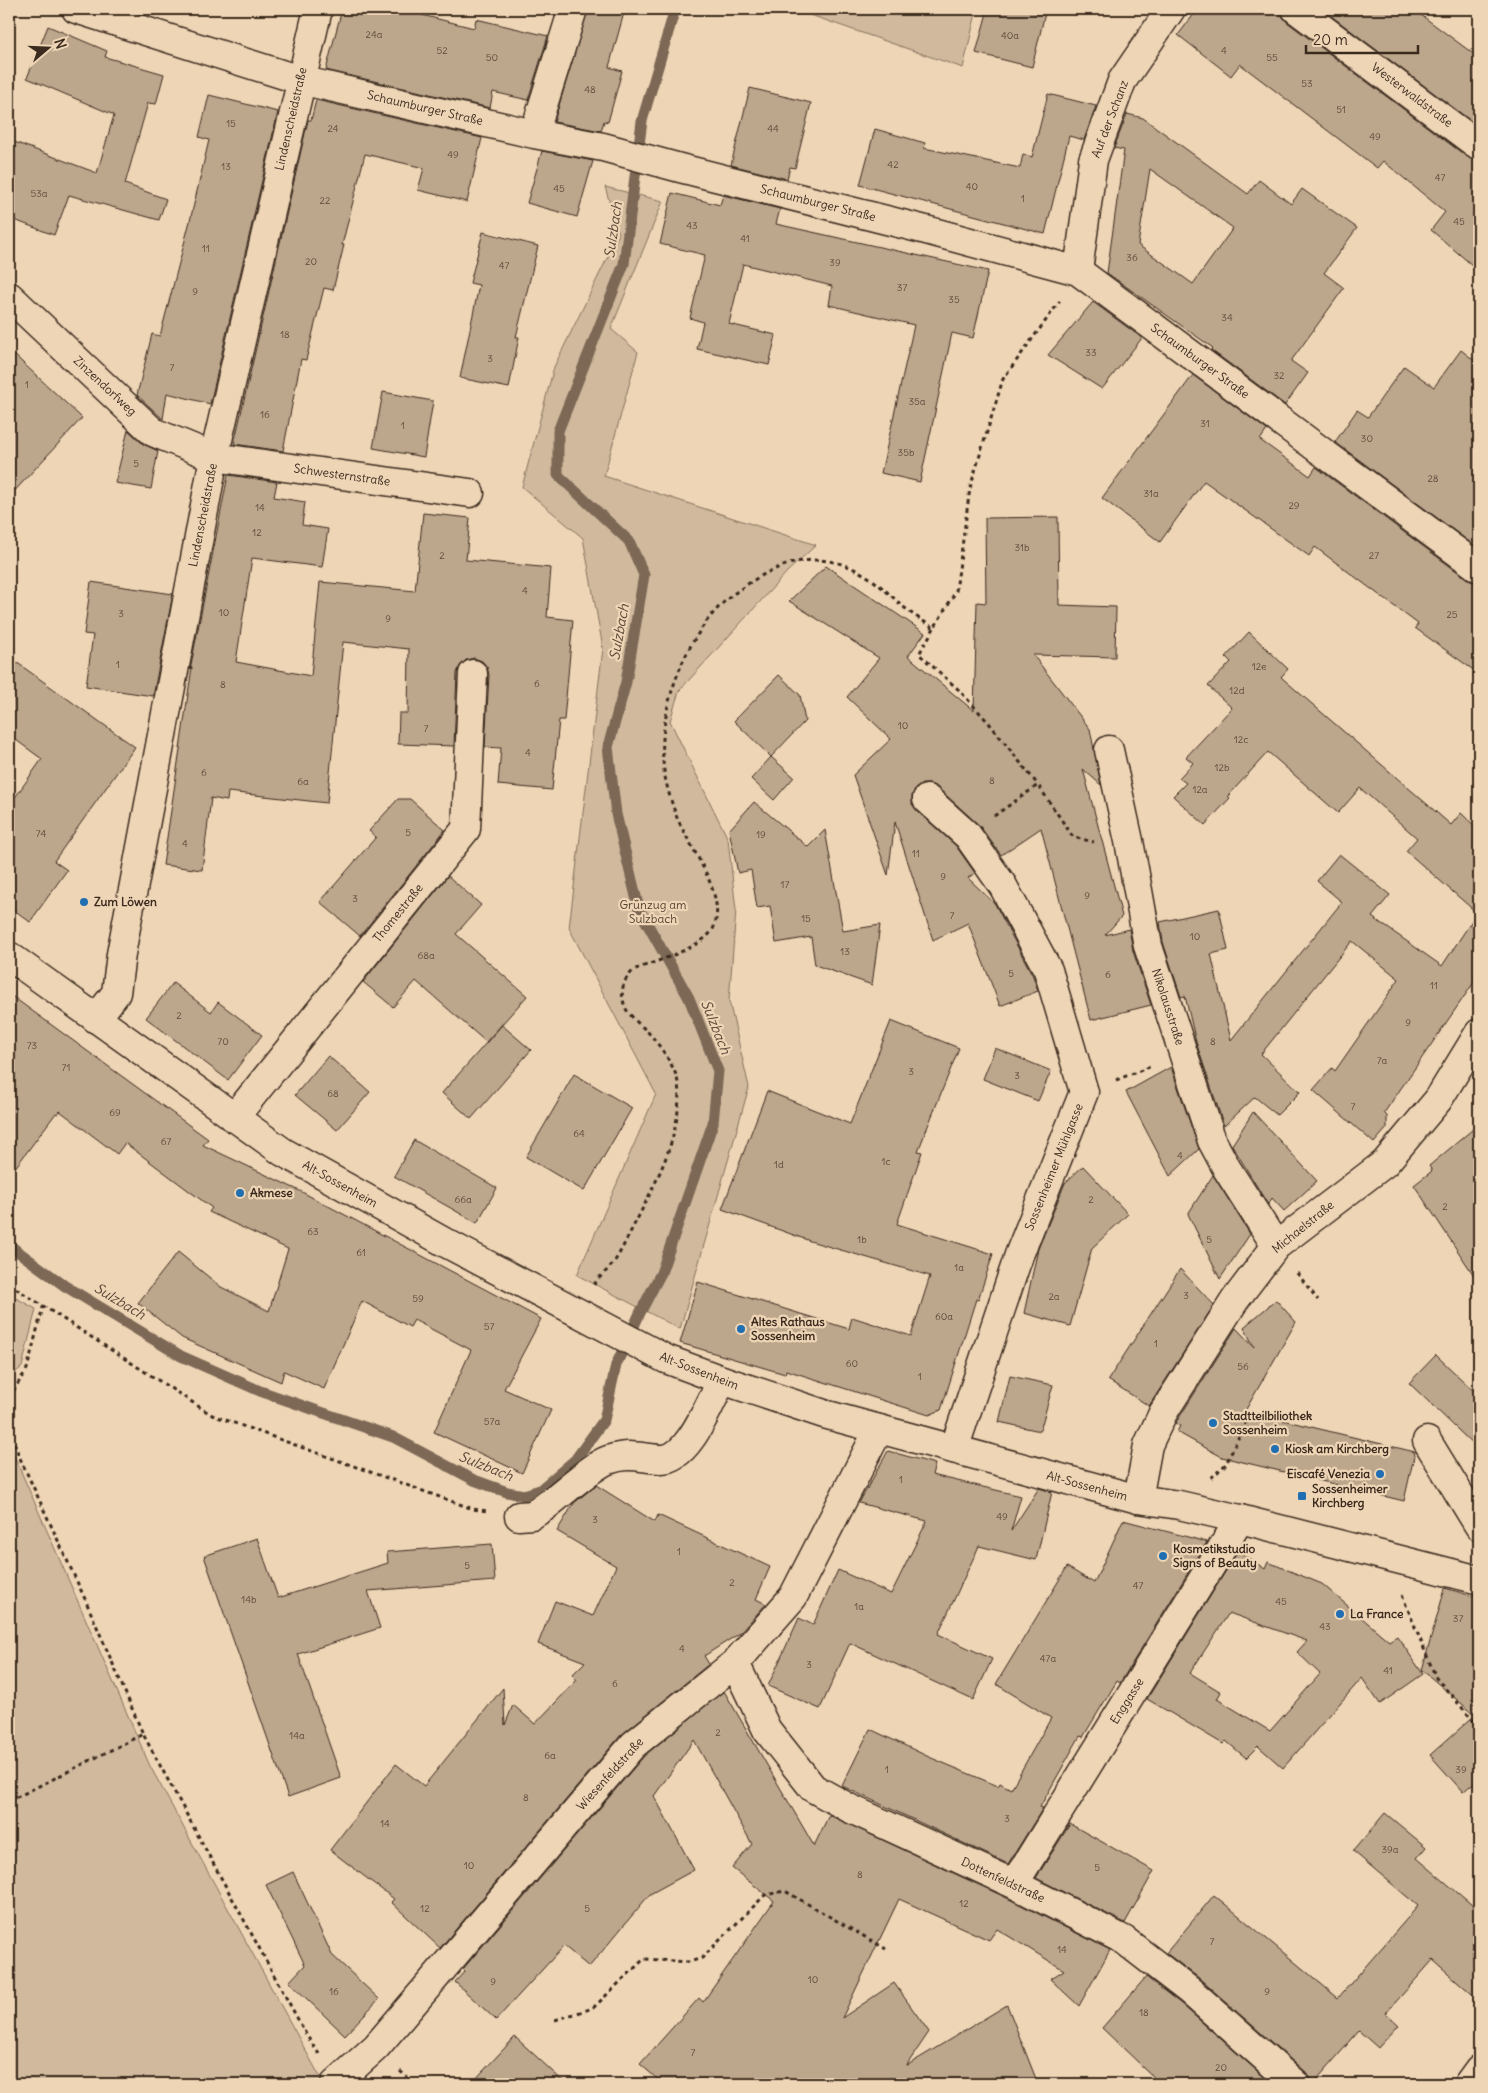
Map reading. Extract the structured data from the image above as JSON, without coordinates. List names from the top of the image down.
{
  "streets": {
    "street": [
      "Westerwaldstraße",
      "Schaumburger Straße",
      "Lindenscheidstraße",
      "Auf der Schanz",
      "Zinzendorfweg",
      "Schwesternstraße",
      "Thomestraße",
      "Nikolausstraße",
      "Sossenheimer Mühlgasse",
      "Alt-Sossenheim",
      "Michaelstraße",
      "Enggasse",
      "Wiesenfeldstraße",
      "Dottenfeldstraße"
    ]
  },
  "crossings": [
    ["Schaumburger Straße", "Lindenscheidstraße"],
    ["Schaumburger Straße", "Auf der Schanz"],
    ["Lindenscheidstraße", "Zinzendorfweg"],
    ["Lindenscheidstraße", "Schwesternstraße"],
    ["Lindenscheidstraße", "Alt-Sossenheim"],
    ["Zinzendorfweg", "Schwesternstraße"],
    ["Thomestraße", "Alt-Sossenheim"],
    ["Nikolausstraße", "Michaelstraße"],
    ["Sossenheimer Mühlgasse", "Alt-Sossenheim"],
    ["Alt-Sossenheim", "Michaelstraße"],
    ["Alt-Sossenheim", "Enggasse"],
    ["Alt-Sossenheim", "Wiesenfeldstraße"],
    ["Enggasse", "Dottenfeldstraße"],
    ["Wiesenfeldstraße", "Dottenfeldstraße"]
  ],
  "water": ["Sulzbach"],
  "parks": ["Grünzug am Sulzbach"],
  "places": {
    "other": [
      "Zum Löwen",
      "Akmese",
      "Altes Rathaus Sossenheim",
      "Stadtteilbiliothek Sossenheim",
      "Kiosk am Kirchberg",
      "Eiscafé Venezia",
      "Kosmetikstudio Signs of Beauty",
      "La France"
    ],
    "transit": ["Sossenheimer Kirchberg"]
  },
  "house_numbers": [
    "24a",
    "40a",
    "52",
    "4",
    "50",
    "55",
    "53",
    "48",
    "51",
    "15",
    "24",
    "44",
    "49",
    "49",
    "42",
    "13",
    "47",
    "40",
    "45",
    "53a",
    "1",
    "22",
    "45",
    "43",
    "41",
    "11",
    "36",
    "20",
    "39",
    "47",
    "37",
    "9",
    "35",
    "34",
    "18",
    "33",
    "3",
    "7",
    "32",
    "1",
    "35a",
    "16",
    "31",
    "1",
    "30",
    "35b",
    "5",
    "28",
    "31a",
    "29",
    "14",
    "12",
    "31b",
    "2",
    "27",
    "4",
    "10",
    "3",
    "25",
    "9",
    "1",
    "12e",
    "6",
    "8",
    "12d",
    "10",
    "7",
    "12c",
    "4",
    "12b",
    "6",
    "8",
    "6a",
    "12a",
    "5",
    "74",
    "19",
    "4",
    "11",
    "9",
    "17",
    "9",
    "3",
    "7",
    "15",
    "10",
    "13",
    "68a",
    "5",
    "6",
    "11",
    "2",
    "9",
    "70",
    "8",
    "73",
    "7a",
    "71",
    "3",
    "3",
    "68",
    "7",
    "69",
    "64",
    "67",
    "4",
    "1c",
    "1d",
    "66a",
    "2",
    "2",
    "63",
    "1b",
    "5",
    "61",
    "1a",
    "3",
    "2a",
    "59",
    "60a",
    "57",
    "1",
    "60",
    "56",
    "1",
    "57a",
    "1",
    "49",
    "3",
    "1",
    "5",
    "2",
    "47",
    "14b",
    "45",
    "1a",
    "37",
    "43",
    "4",
    "47a",
    "3",
    "41",
    "6",
    "2",
    "14a",
    "6a",
    "1",
    "39",
    "8",
    "3",
    "14",
    "39a",
    "10",
    "5",
    "8",
    "12",
    "12",
    "5",
    "7",
    "14",
    "10",
    "9",
    "16",
    "9",
    "18",
    "7",
    "20"
  ],
  "scale_bar": "20 m",
  "north": "right"
}
